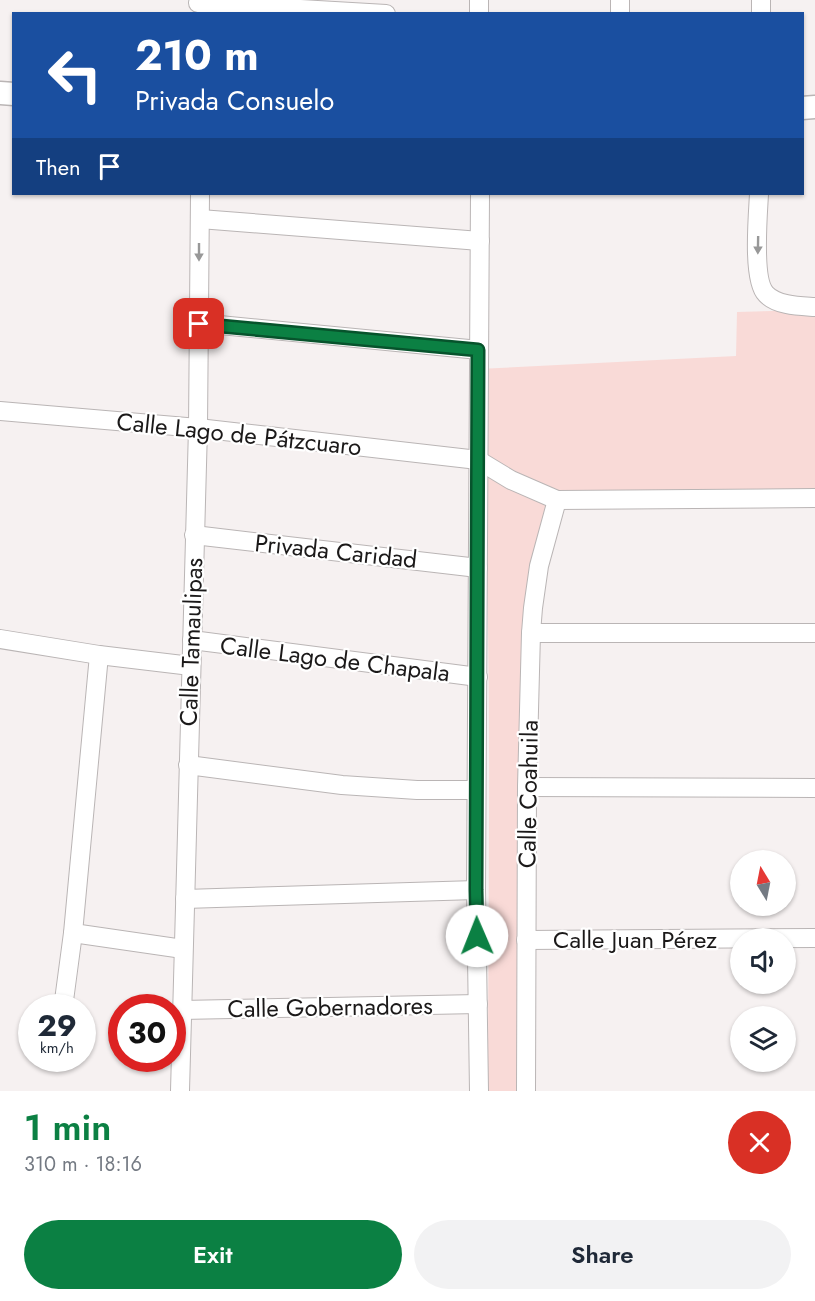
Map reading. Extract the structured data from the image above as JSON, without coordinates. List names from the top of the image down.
{
  "streets": {
    "street": [
      "Calle Lago de Pátzcuaro",
      "Privada Caridad",
      "Calle Tamaulipas",
      "Calle Lago de Chapala",
      "Calle Coahuila",
      "Calle Juan Pérez",
      "Calle Gobernadores"
    ]
  },
  "crossings": [
    ["Calle Lago de Pátzcuaro", "Calle Tamaulipas"],
    ["Privada Caridad", "Calle Tamaulipas"],
    ["Calle Tamaulipas", "Calle Lago de Chapala"],
    ["Calle Coahuila", "Calle Juan Pérez"]
  ],
  "north": "top",
  "page": {
    "turn": ["210 m", "Privada Consuelo"],
    "then": "Then",
    "speed": "29 km/h",
    "limit": "30",
    "heading": ["1 min", "310 m · 18:16"],
    "buttons": ["Exit", "Share"]
  }
}
